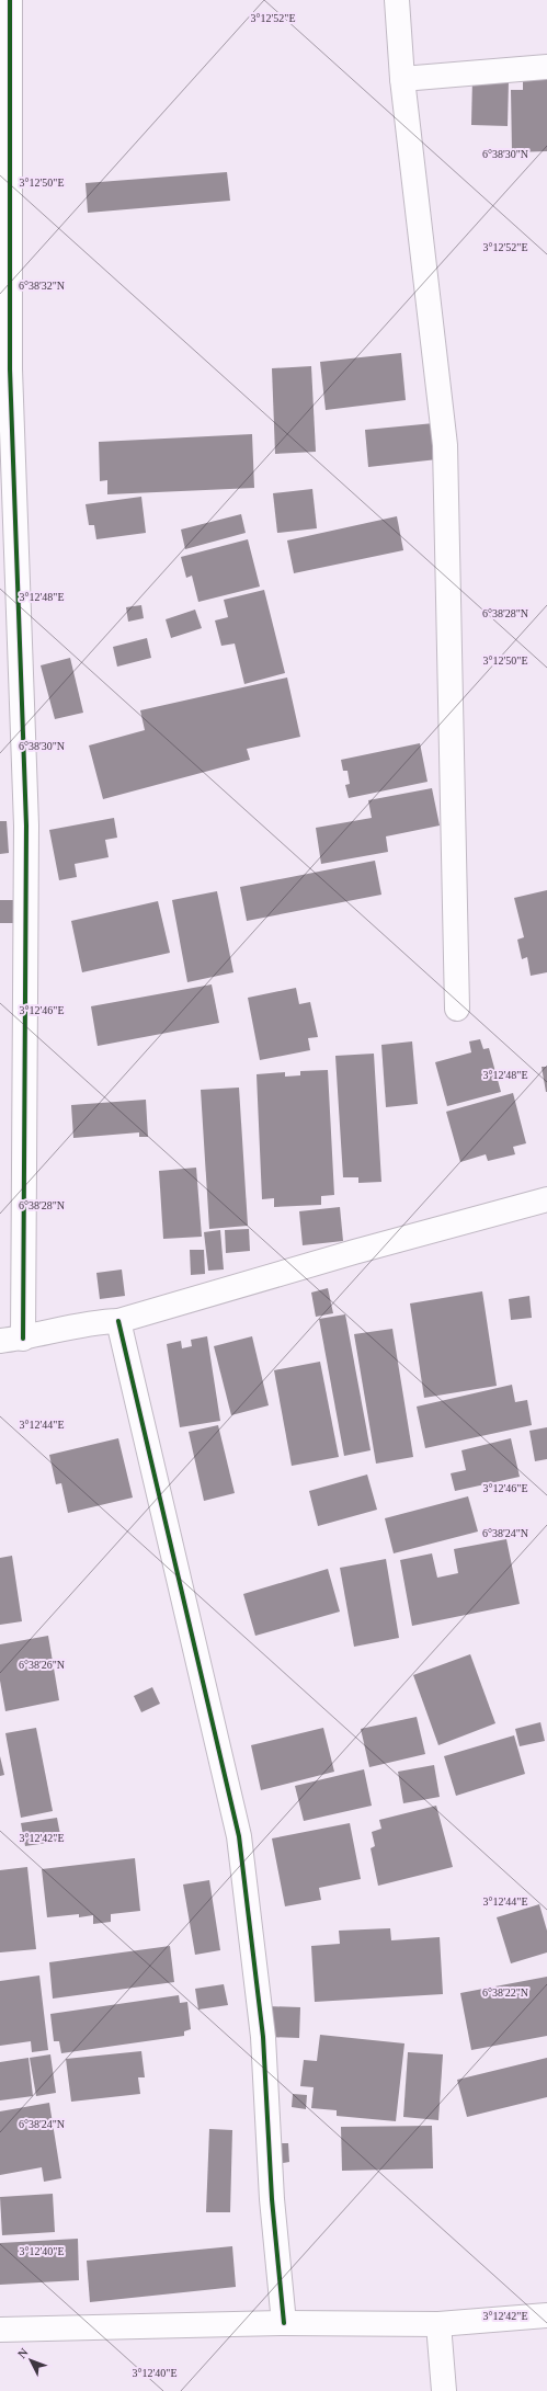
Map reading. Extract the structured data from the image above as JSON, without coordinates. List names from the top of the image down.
{
  "north": "top left",
  "coordinates": [
    "3°12'52\"E",
    "6°38'30\"N",
    "3°12'50\"E",
    "6°38'32\"N",
    "3°12'48\"E",
    "6°38'28\"N",
    "3°12'46\"E",
    "3°12'44\"E",
    "6°38'24\"N",
    "6°38'26\"N",
    "3°12'42\"E",
    "6°38'22\"N",
    "3°12'40\"E"
  ]
}
